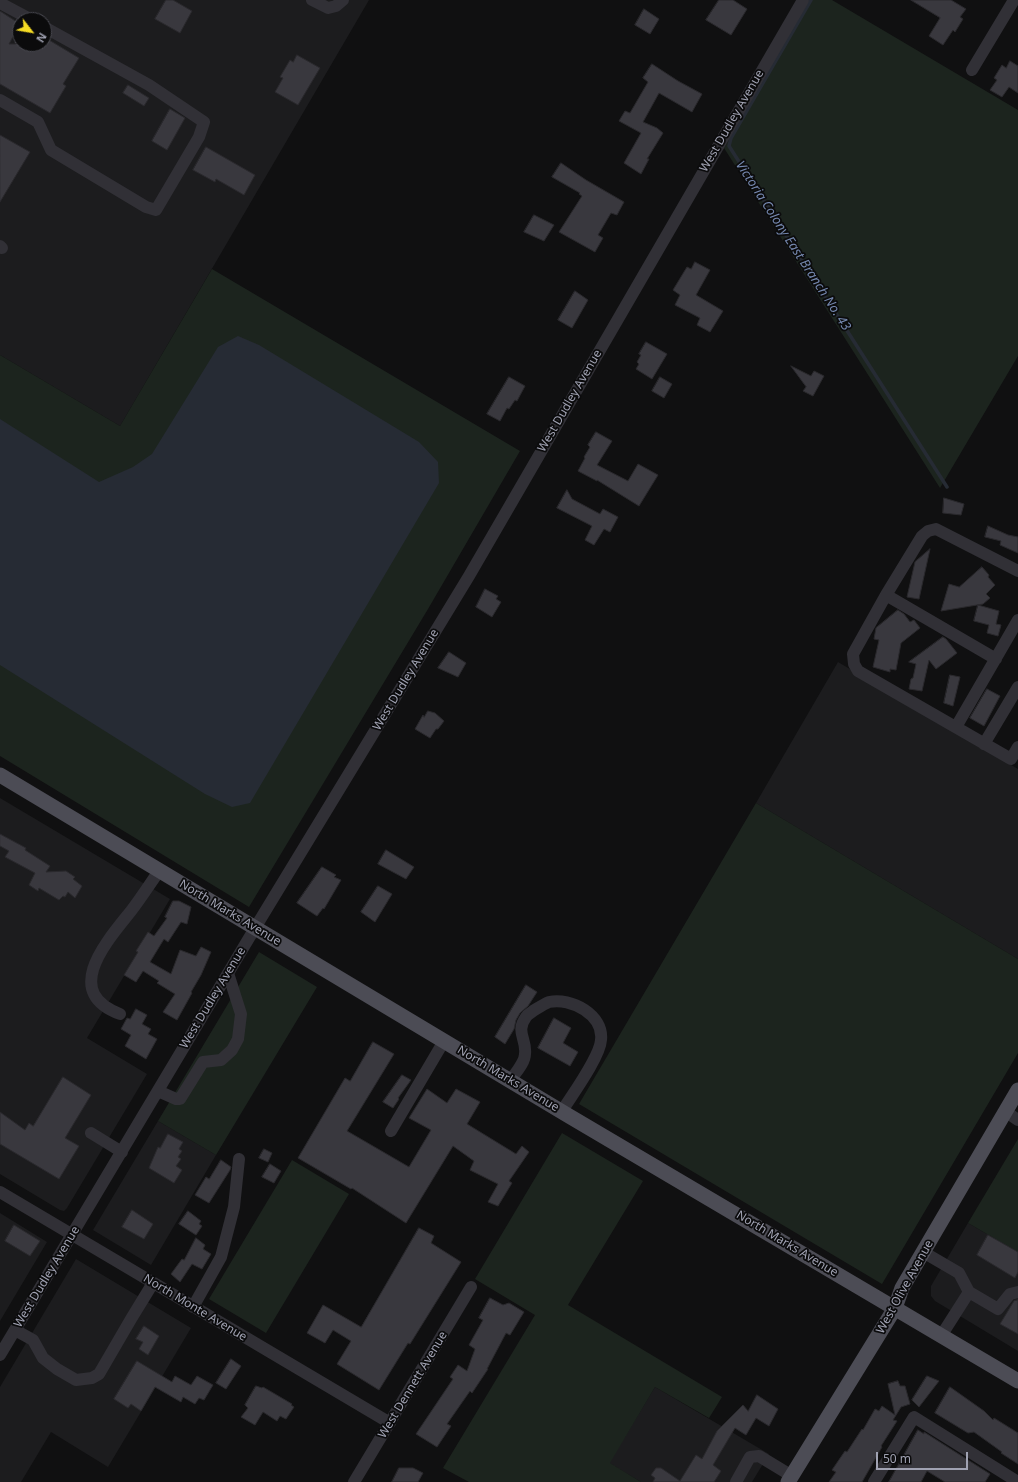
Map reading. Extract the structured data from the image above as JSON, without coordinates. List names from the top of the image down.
{
  "streets": {
    "main road": ["North Marks Avenue", "West Olive Avenue"],
    "street": ["West Dudley Avenue", "North Monte Avenue", "West Dennett Avenue"]
  },
  "crossings": [
    ["West Dudley Avenue", "North Marks Avenue"],
    ["West Dudley Avenue", "North Monte Avenue"],
    ["North Marks Avenue", "West Olive Avenue"],
    ["North Monte Avenue", "West Dennett Avenue"]
  ],
  "water": ["Victoria Colony East Branch No. 43"],
  "scale_bar": "50 m",
  "north": "bottom right"
}
